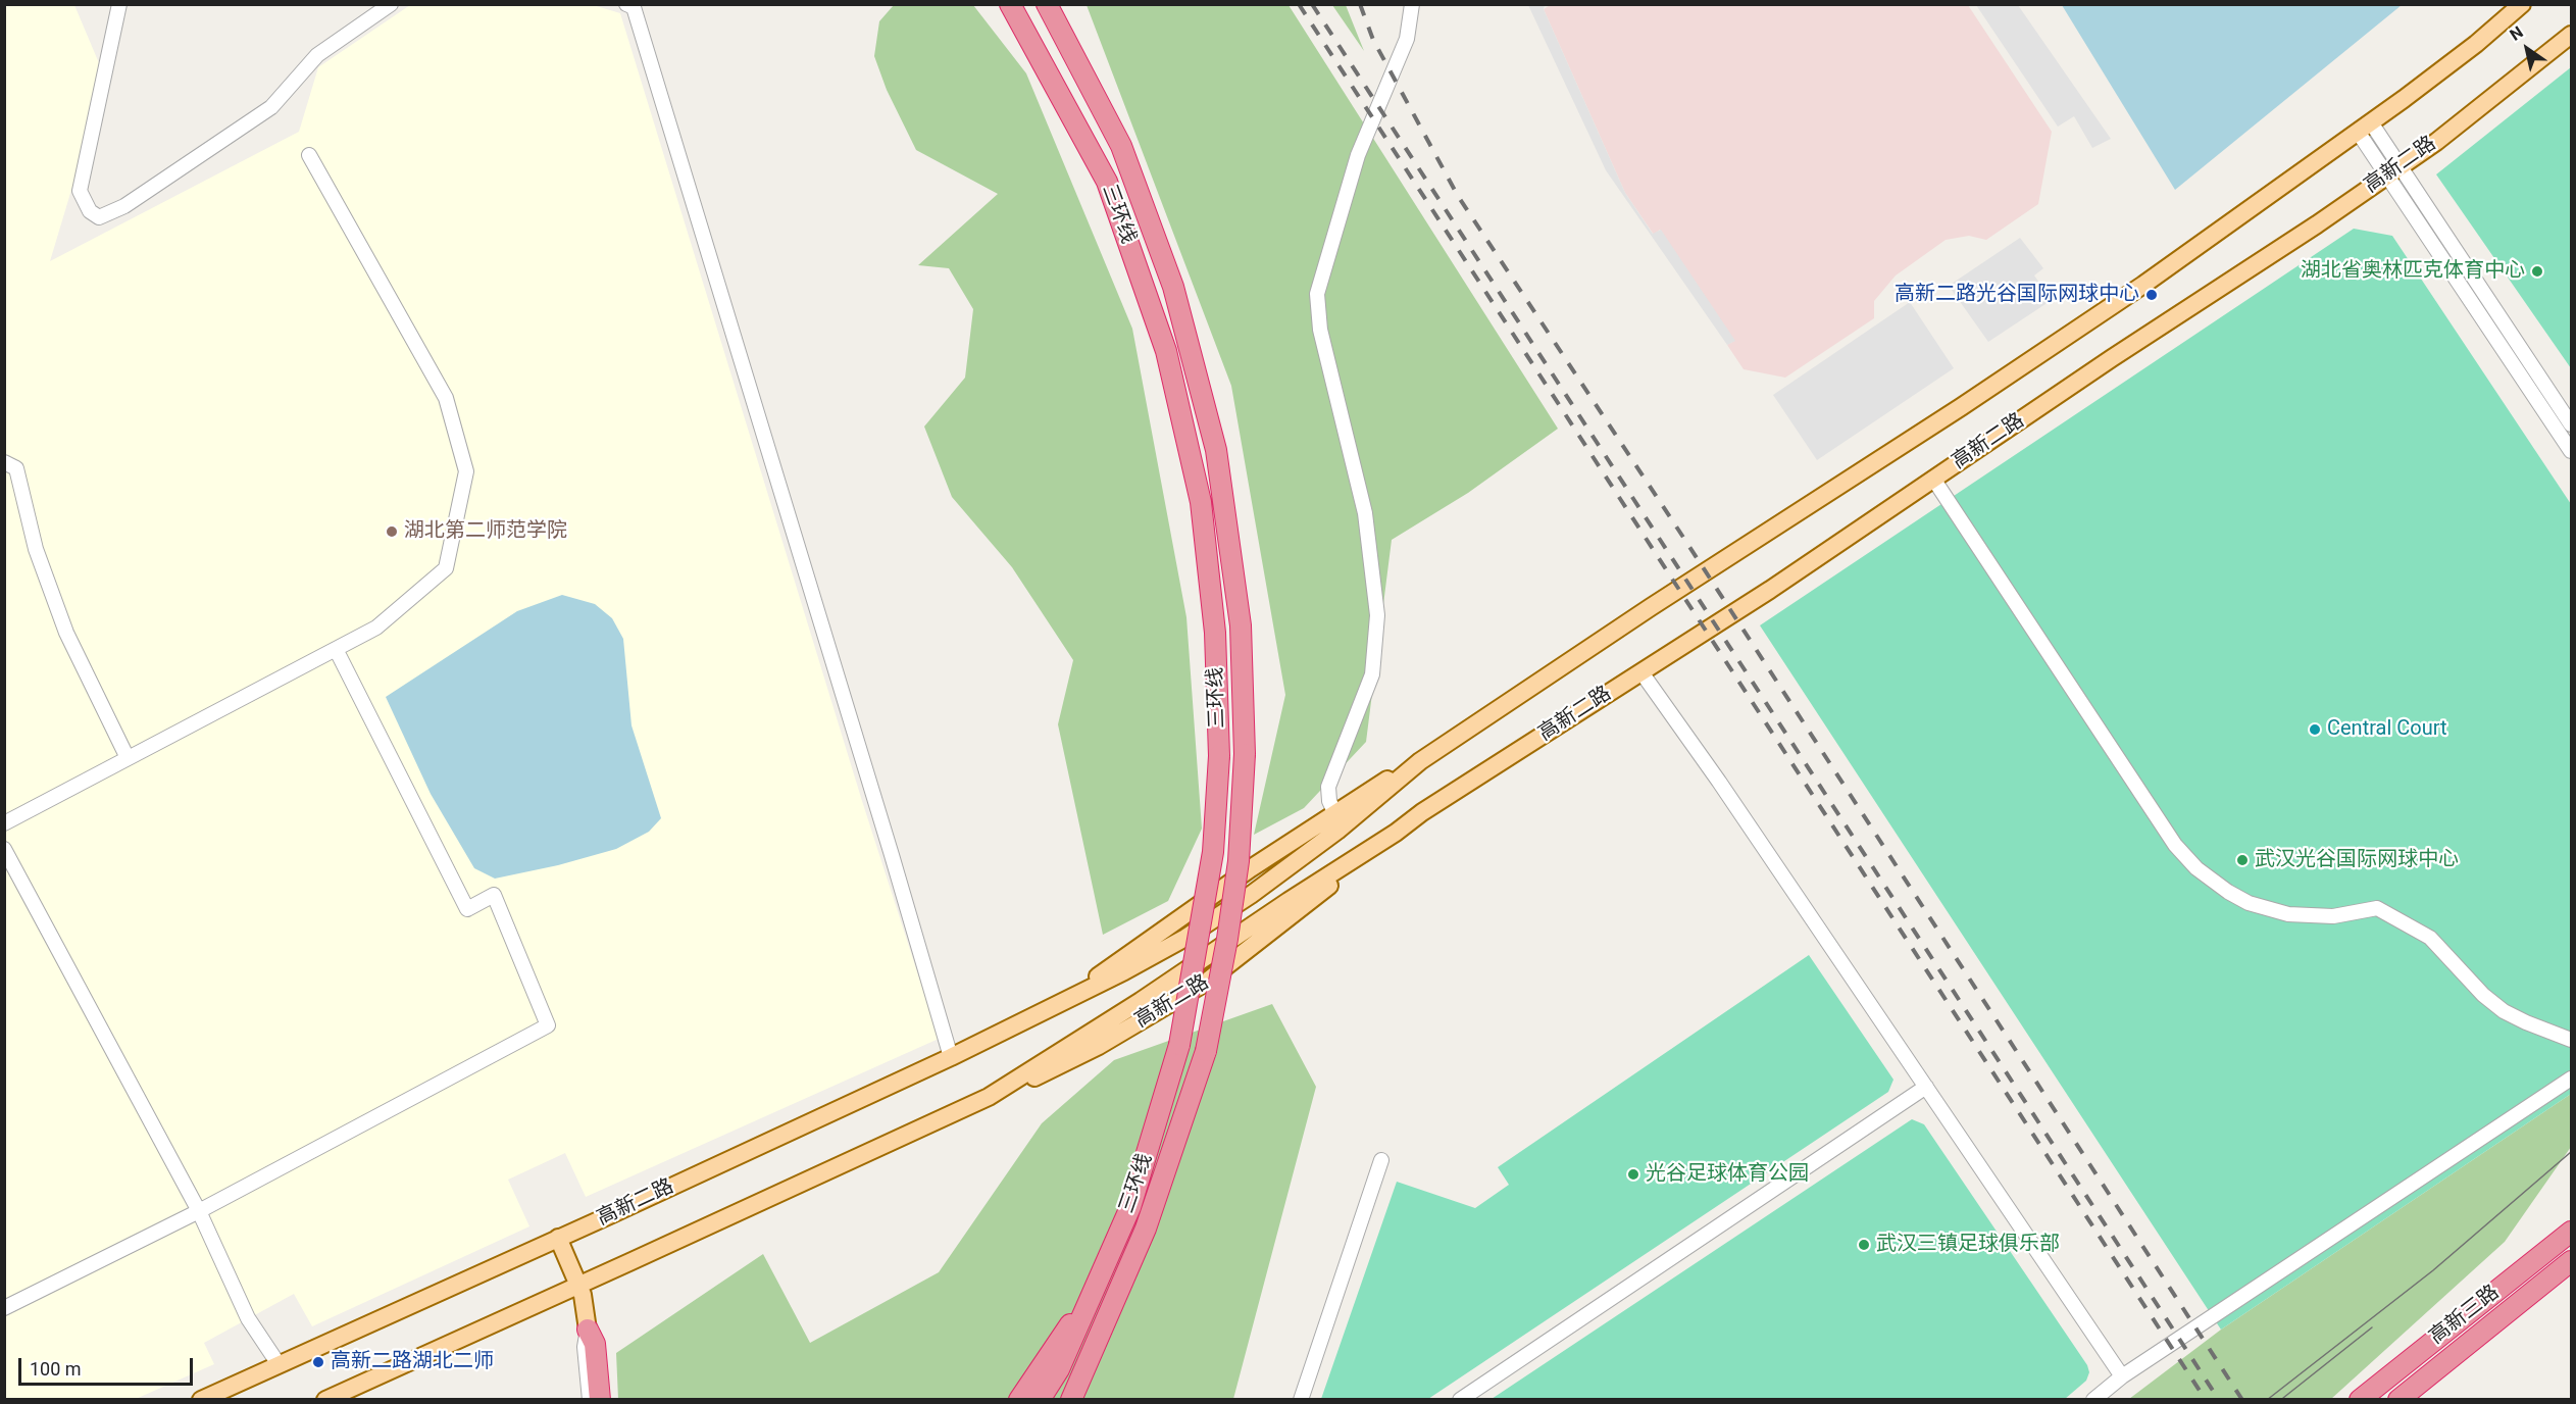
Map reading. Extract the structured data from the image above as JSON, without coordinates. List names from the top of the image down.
{
  "streets": {
    "highway": ["三环线", "高新三路"],
    "main road": ["高新二路"]
  },
  "places": [
    "湖北省奥林匹克体育中心",
    "高新二路光谷国际网球中心",
    "湖北第二师范学院",
    "Central Court",
    "武汉光谷国际网球中心",
    "光谷足球体育公园",
    "武汉三镇足球俱乐部",
    "高新二路湖北二师"
  ],
  "scale_bar": "100 m",
  "north": "top left"
}
